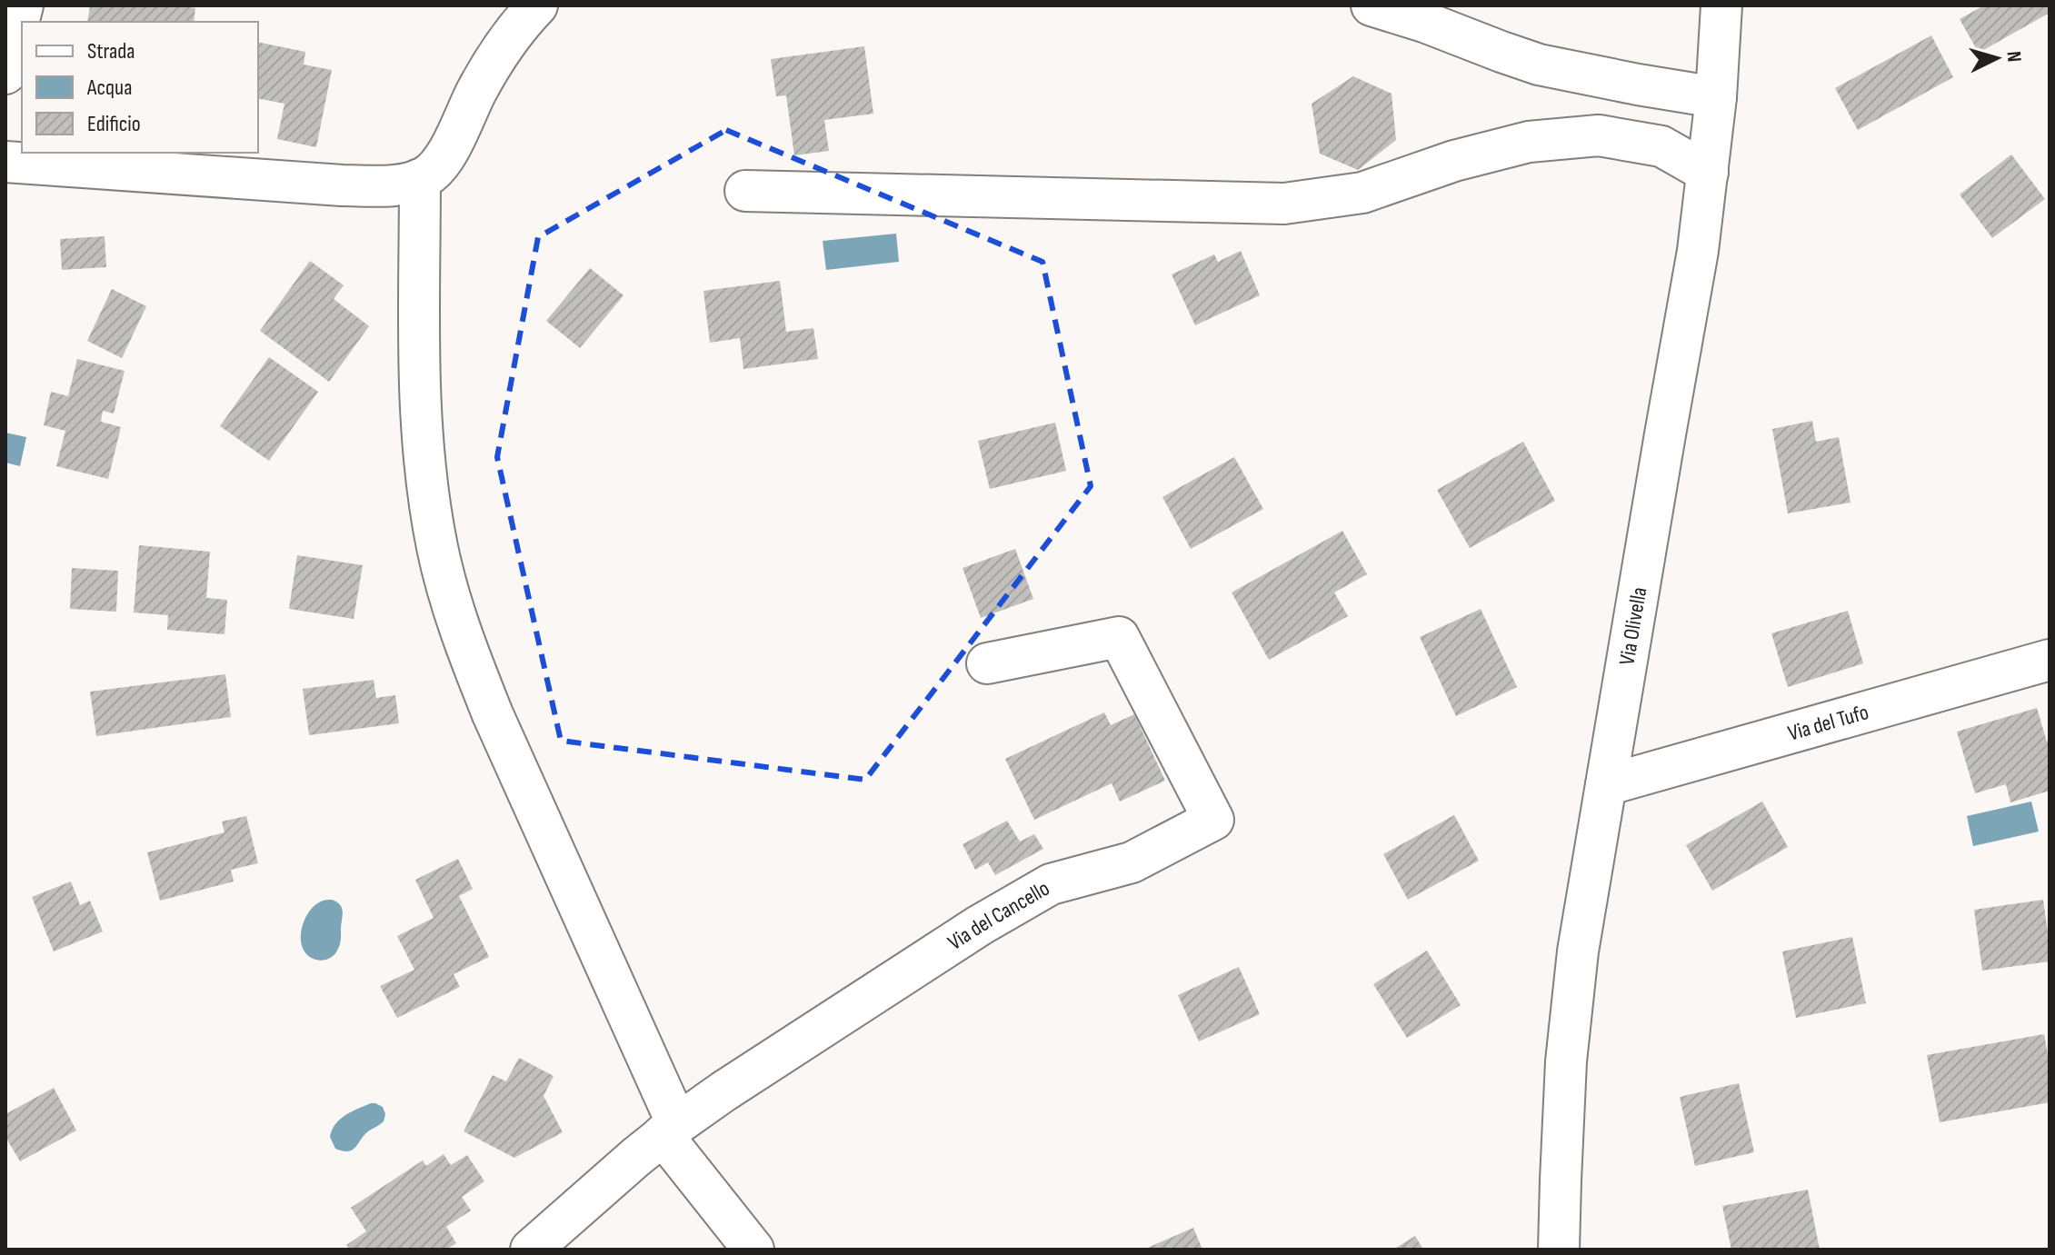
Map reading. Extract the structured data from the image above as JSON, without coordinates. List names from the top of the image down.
{
  "streets": {
    "street": ["Via Olivella", "Via del Tufo", "Via del Cancello"]
  },
  "crossings": [
    ["Via Olivella", "Via del Tufo"]
  ],
  "legend": ["Strada", "Acqua", "Edificio"],
  "north": "right"
}
